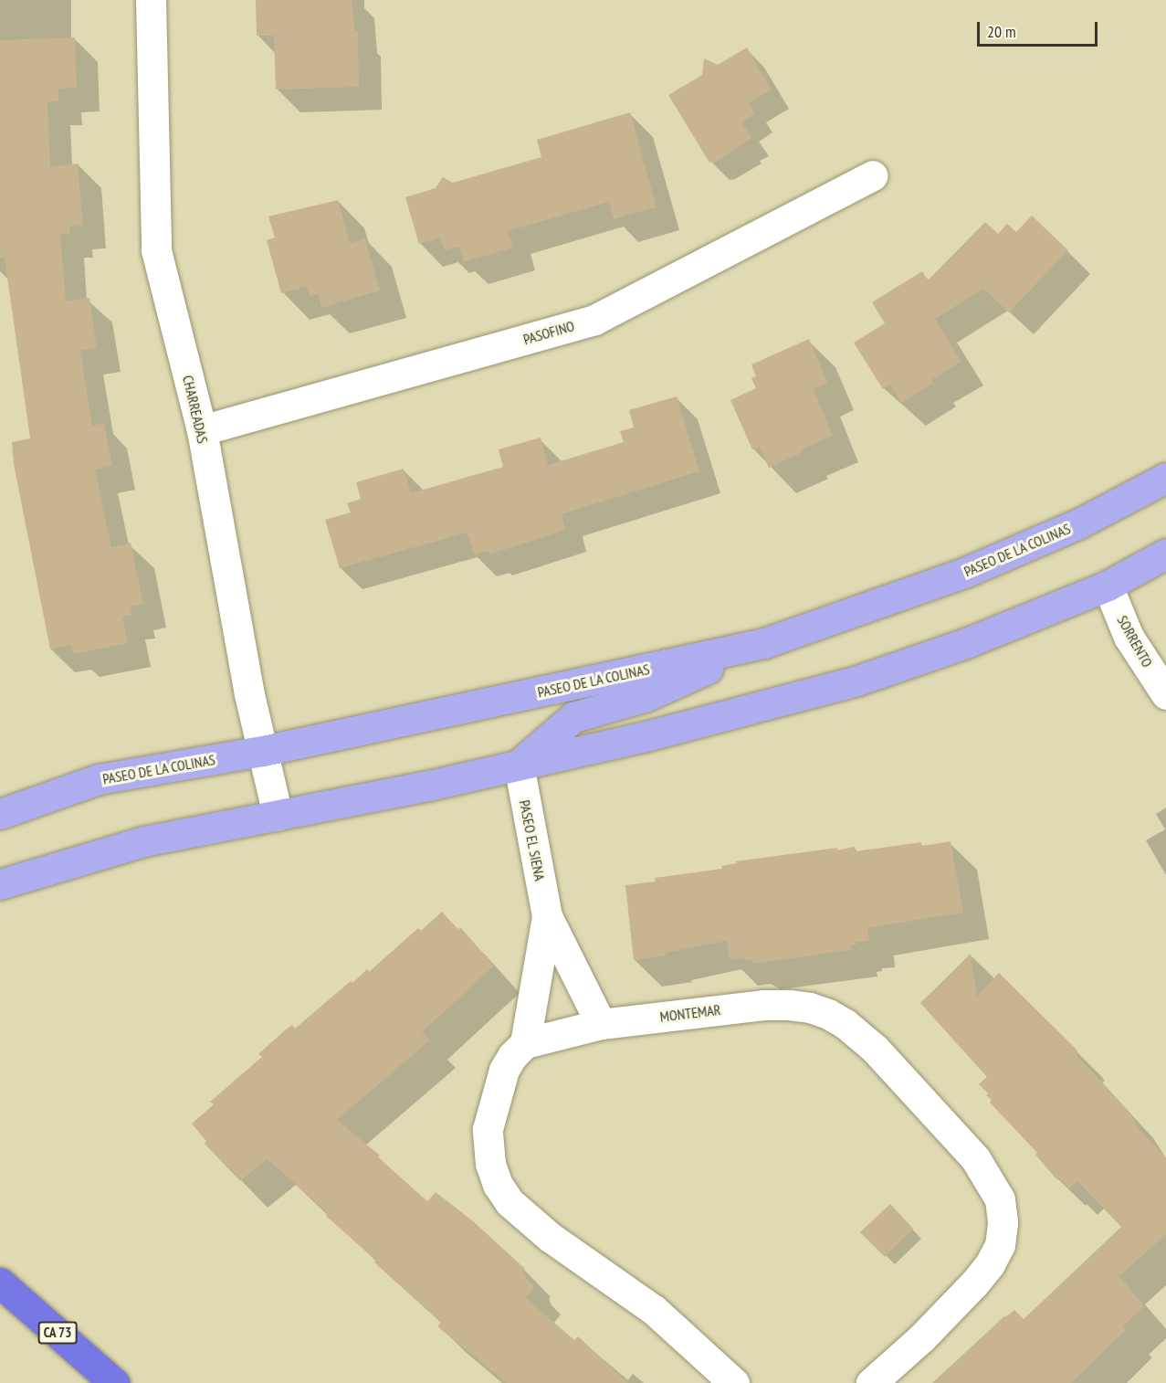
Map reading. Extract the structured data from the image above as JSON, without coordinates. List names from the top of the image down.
{
  "streets": {
    "highway": ["CA 73"],
    "main road": ["PASEO DE LA COLINAS"],
    "street": [
      "PASOFINO",
      "CHARREADAS",
      "SORRENTO",
      "PASEO EL SIENA",
      "MONTEMAR"
    ]
  },
  "crossings": [
    ["PASOFINO", "CHARREADAS"],
    ["CHARREADAS", "PASEO DE LA COLINAS"],
    ["PASEO EL SIENA", "MONTEMAR"]
  ],
  "scale_bar": "20 m"
}
